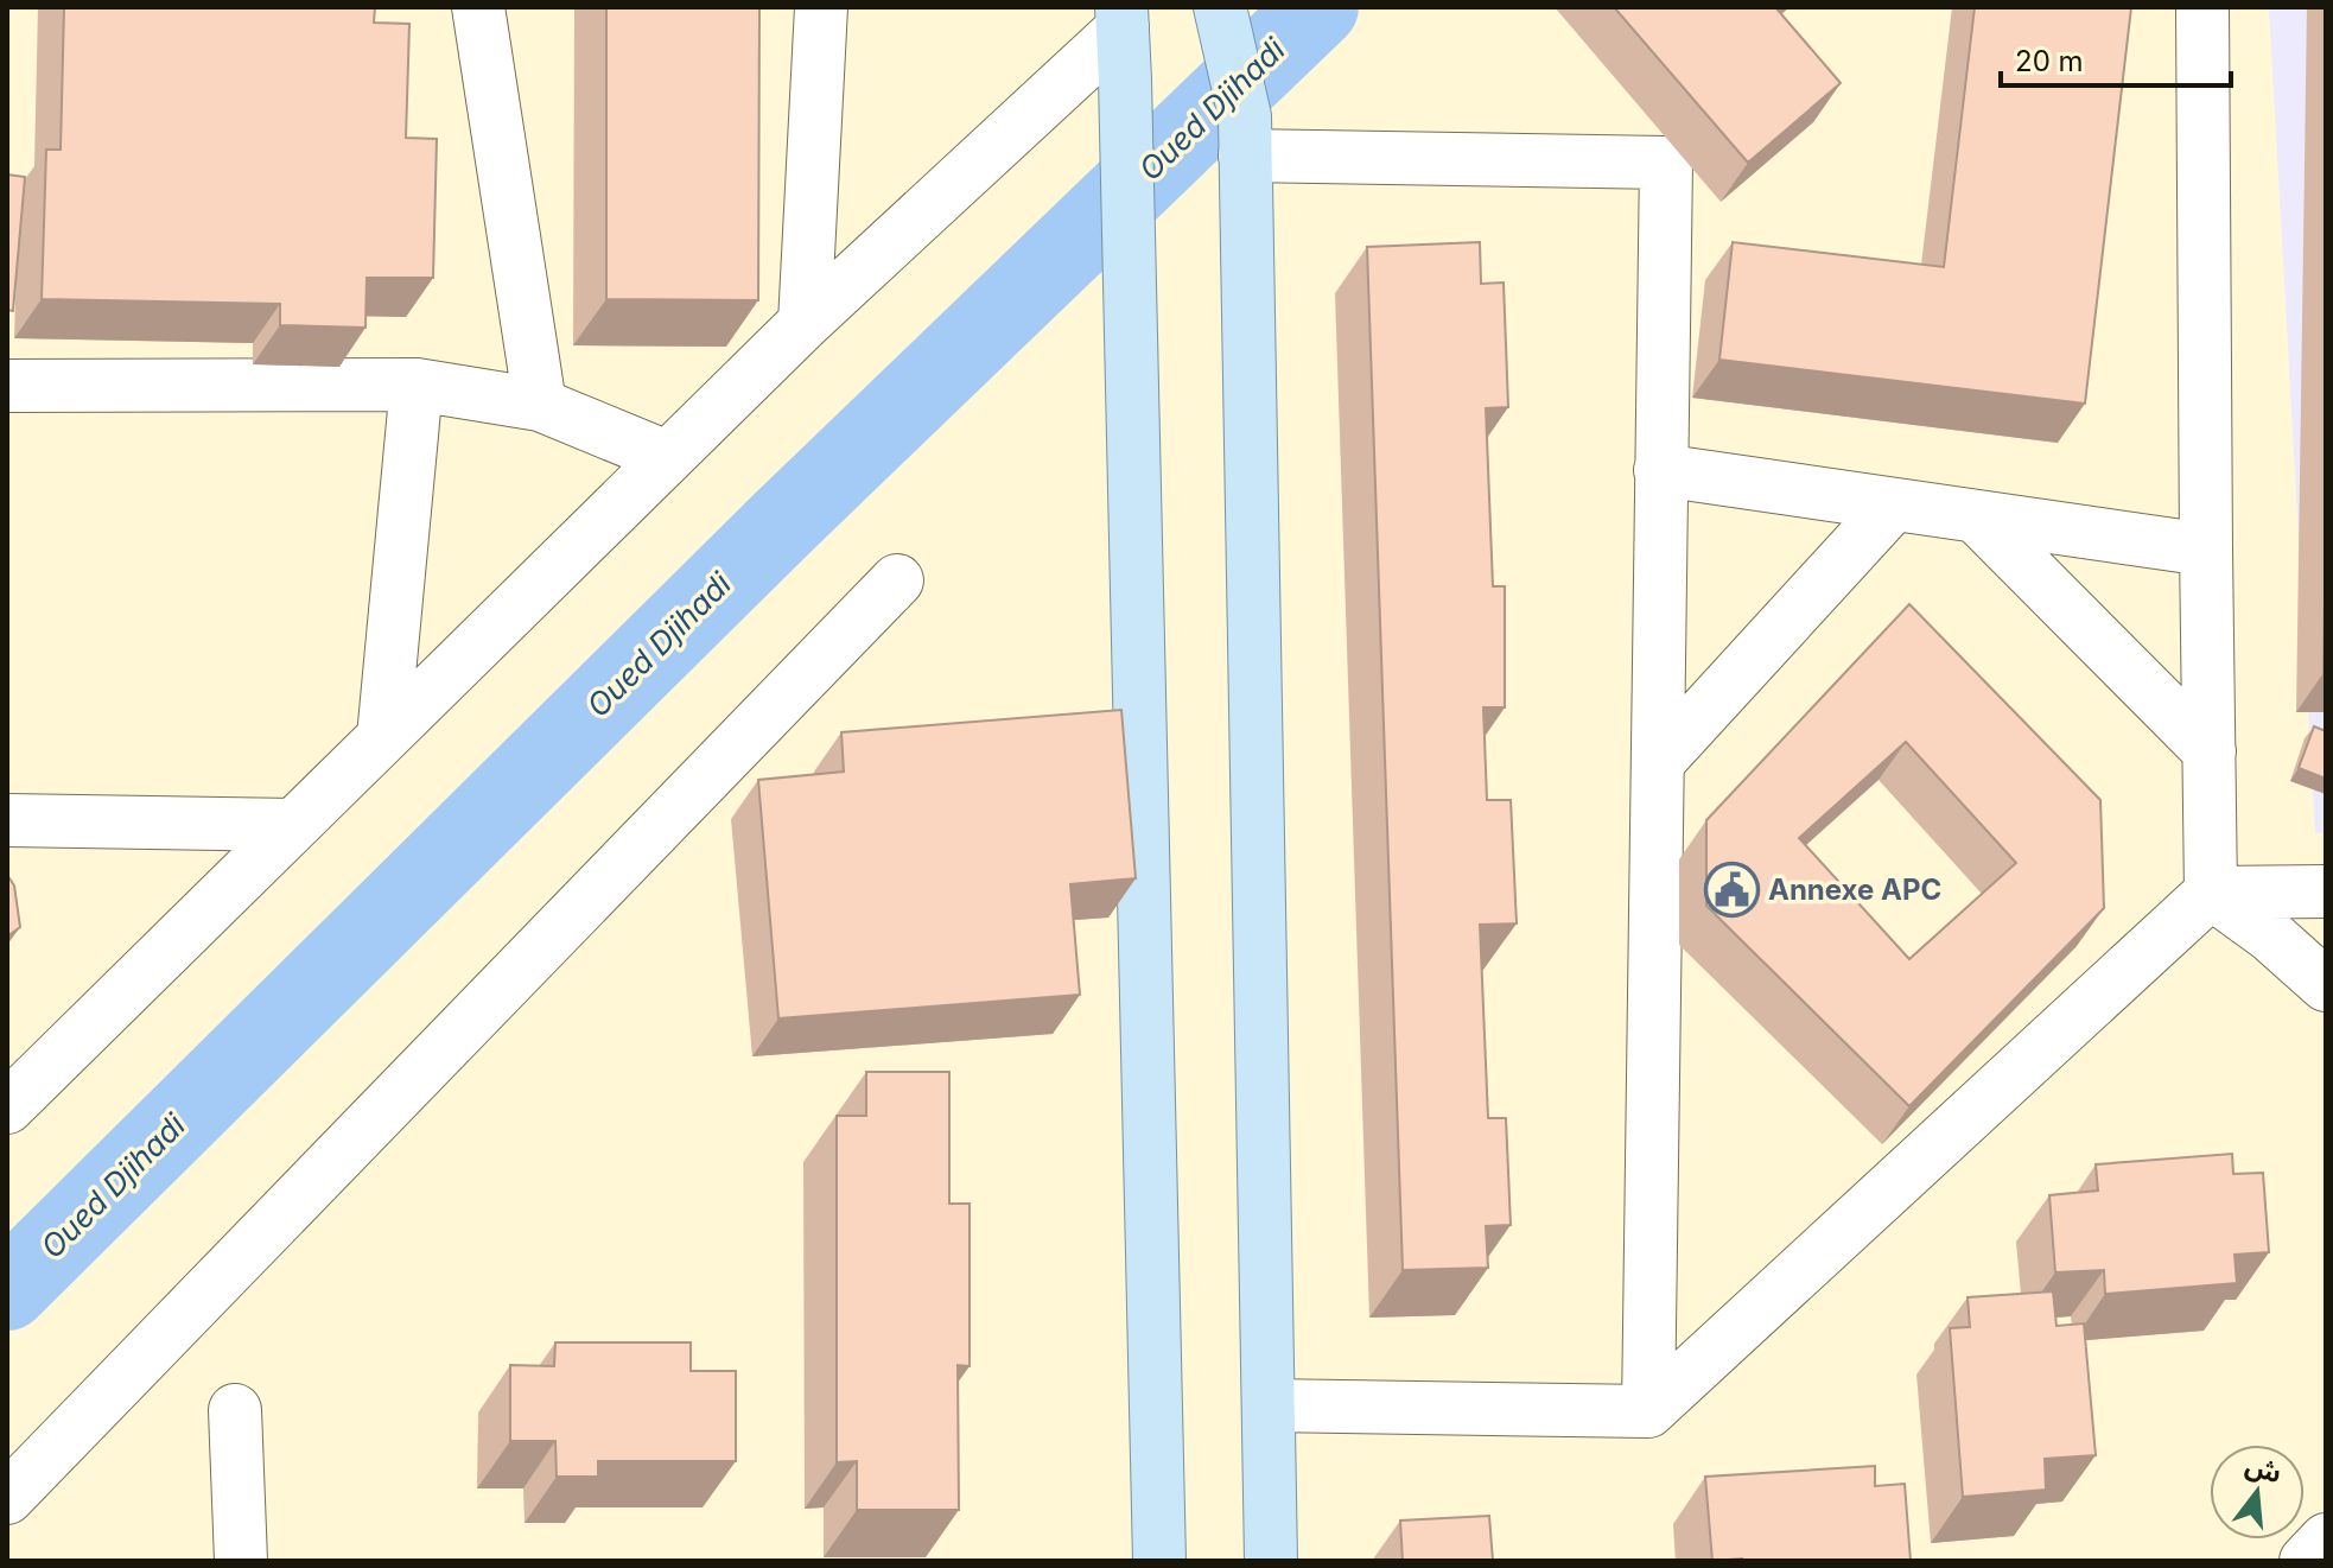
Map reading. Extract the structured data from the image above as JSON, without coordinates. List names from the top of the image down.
{
  "water": ["Oued Djihadi"],
  "places": {
    "public building": ["Annexe APC"]
  },
  "scale_bar": "20 m",
  "north": "top"
}
